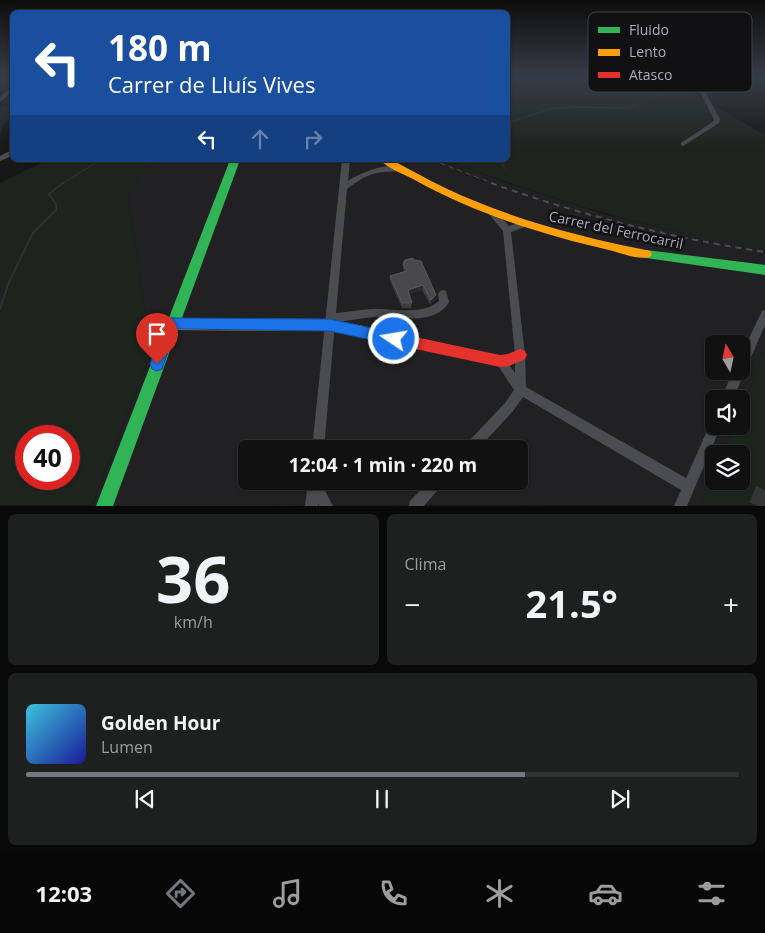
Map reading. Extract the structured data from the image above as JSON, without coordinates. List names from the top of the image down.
{
  "streets": {
    "street": ["Carrer del Ferrocarril"]
  },
  "legend": ["Fluido", "Lento", "Atasco"],
  "north": "top",
  "page": {
    "turn": ["180 m", "Carrer de Lluís Vives"],
    "limit": "40",
    "trip": "12:04 · 1 min · 220 m",
    "tile": [
      ["36", "km/h"],
      "Clima"
    ],
    "heat": ["−", "21.5°", "+"],
    "song": ["Golden Hour", "Lumen"],
    "tabs": "12:03"
  }
}
